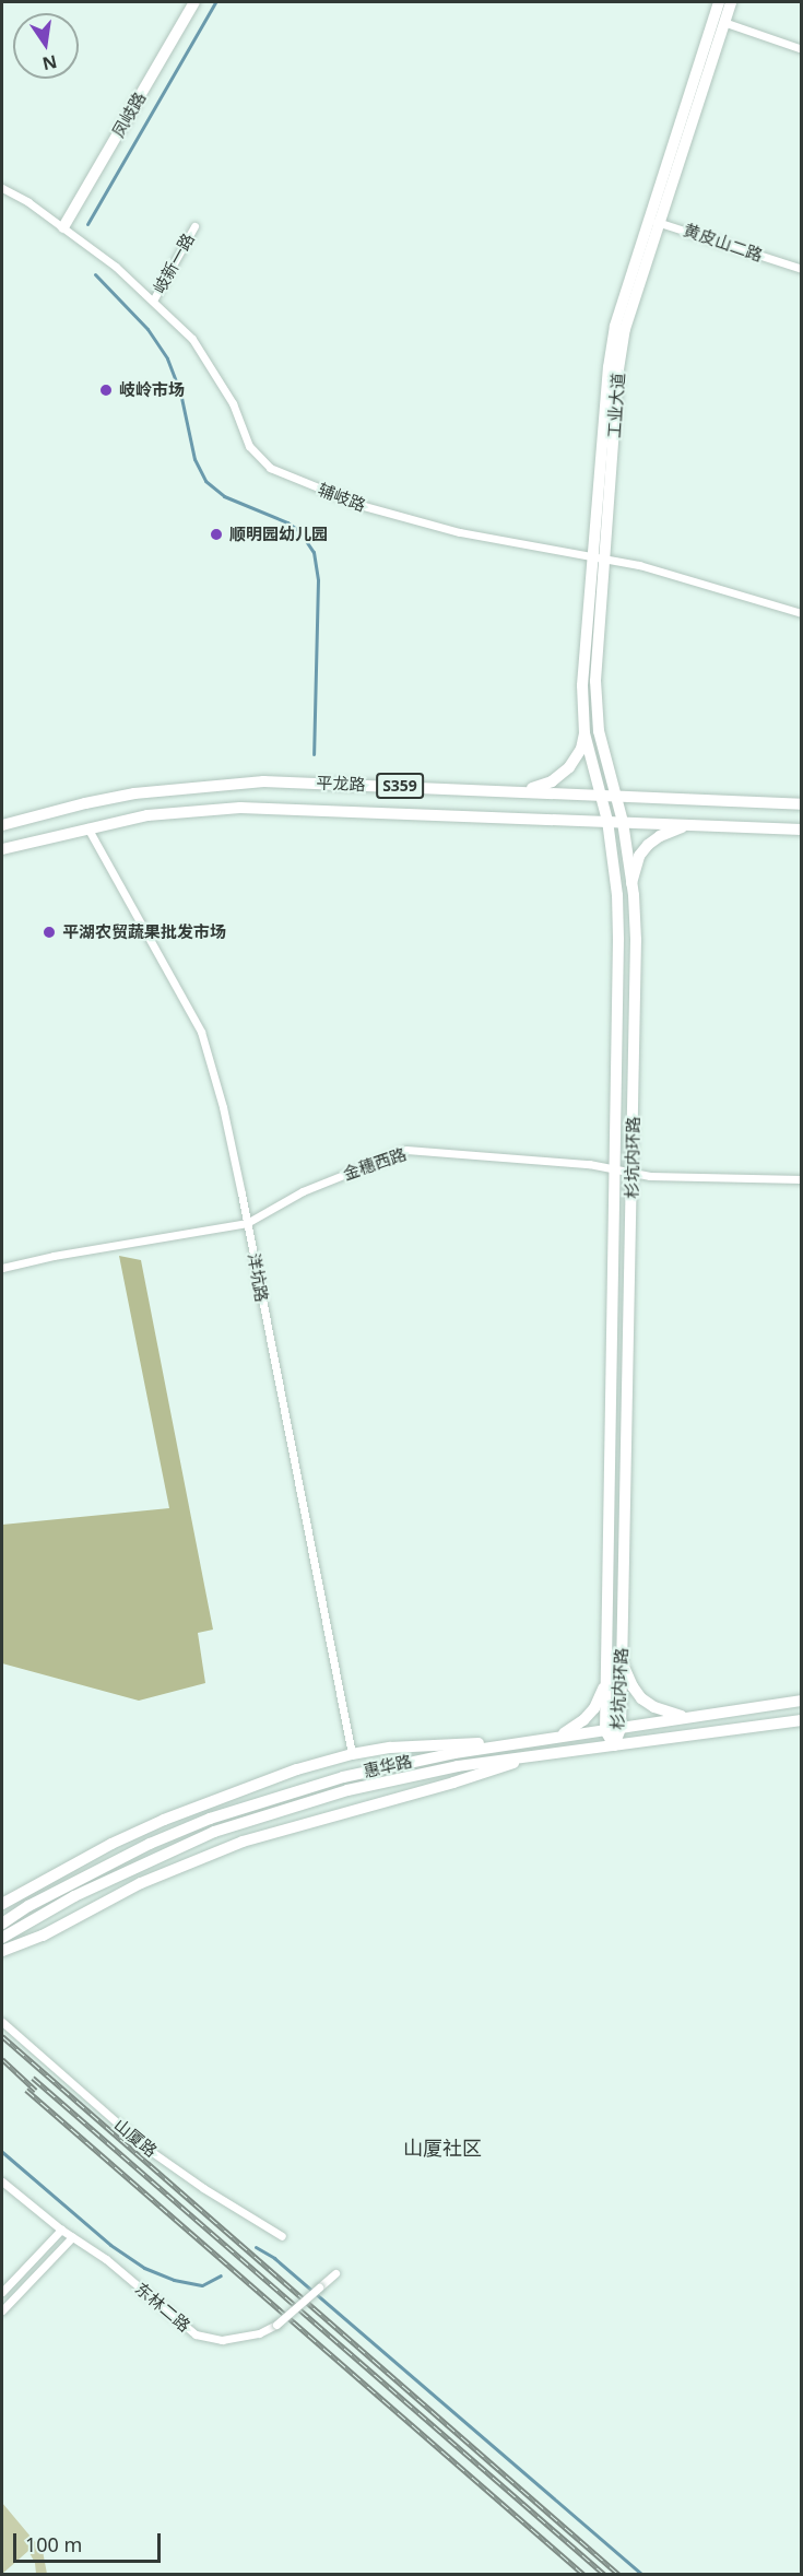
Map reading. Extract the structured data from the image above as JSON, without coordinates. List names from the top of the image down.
{
  "streets": {
    "street": [
      "凤岐路",
      "黄皮山二路",
      "岐新一路",
      "工业大道",
      "辅岐路",
      "平龙路",
      "S359",
      "杉坑内环路",
      "金穗西路",
      "洋坑路",
      "惠华路",
      "山厦路",
      "东林二路"
    ]
  },
  "crossings": [
    ["凤岐路", "辅岐路"],
    ["黄皮山二路", "工业大道"],
    ["岐新一路", "辅岐路"],
    ["工业大道", "辅岐路"],
    ["工业大道", "平龙路"],
    ["工业大道", "杉坑内环路"],
    ["平龙路", "杉坑内环路"],
    ["平龙路", "洋坑路"],
    ["杉坑内环路", "金穗西路"],
    ["杉坑内环路", "惠华路"],
    ["金穗西路", "洋坑路"]
  ],
  "districts": ["山厦社区"],
  "places": ["岐岭市场", "顺明园幼儿园", "平湖农贸蔬果批发市场"],
  "scale_bar": "100 m",
  "north": "bottom"
}
